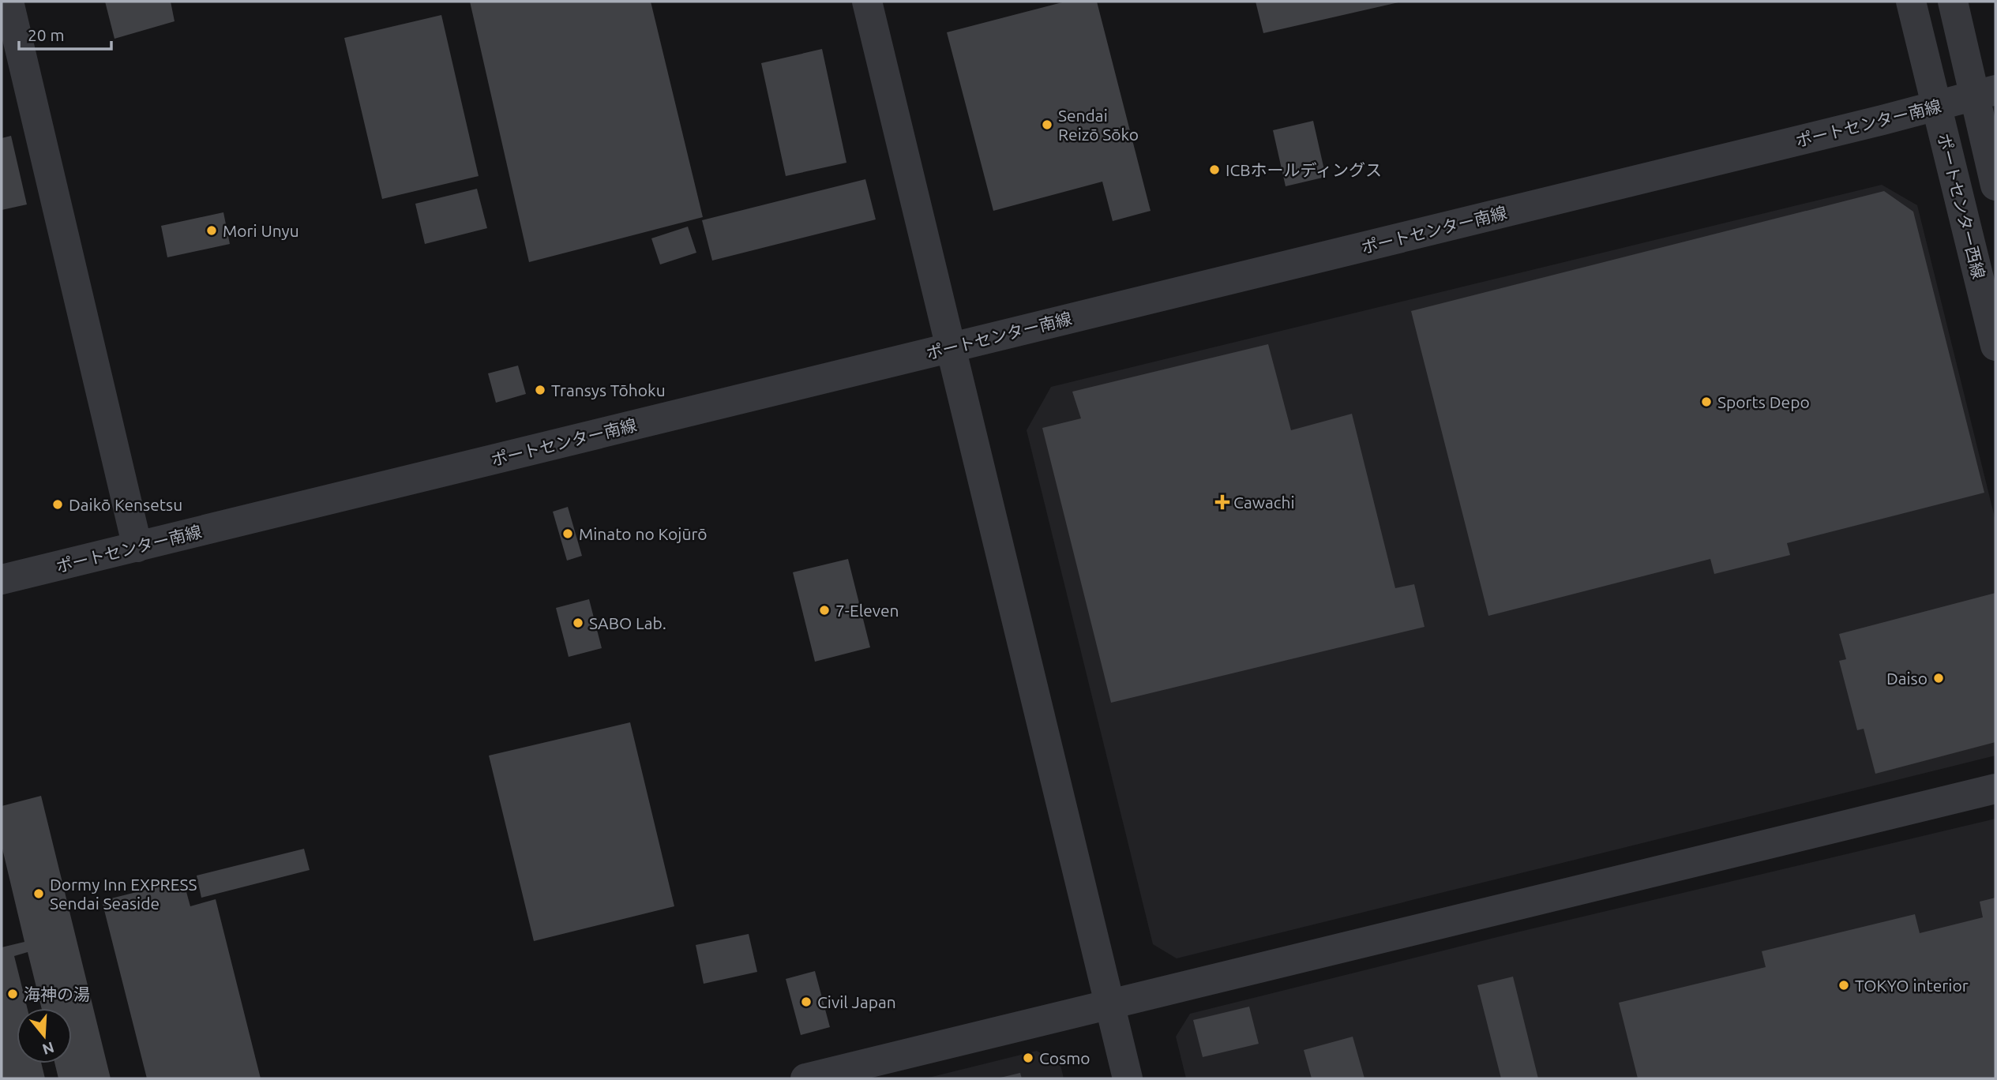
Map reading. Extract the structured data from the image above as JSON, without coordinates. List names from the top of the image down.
{
  "streets": {
    "street": ["ポートセンター南線", "ポートセンター西線"]
  },
  "crossings": [
    ["ポートセンター南線", "ポートセンター西線"]
  ],
  "places": {
    "other": [
      "Sendai Reizō Sōko",
      "ICBホールディングス",
      "Mori Unyu",
      "Transys Tōhoku",
      "Sports Depo",
      "Daikō Kensetsu",
      "Minato no Kojūrō",
      "7-Eleven",
      "SABO Lab.",
      "Daiso",
      "Dormy Inn EXPRESS Sendai Seaside",
      "TOKYO interior",
      "海神の湯",
      "Civil Japan",
      "Cosmo"
    ],
    "health": ["Cawachi"]
  },
  "scale_bar": "20 m",
  "north": "bottom"
}
